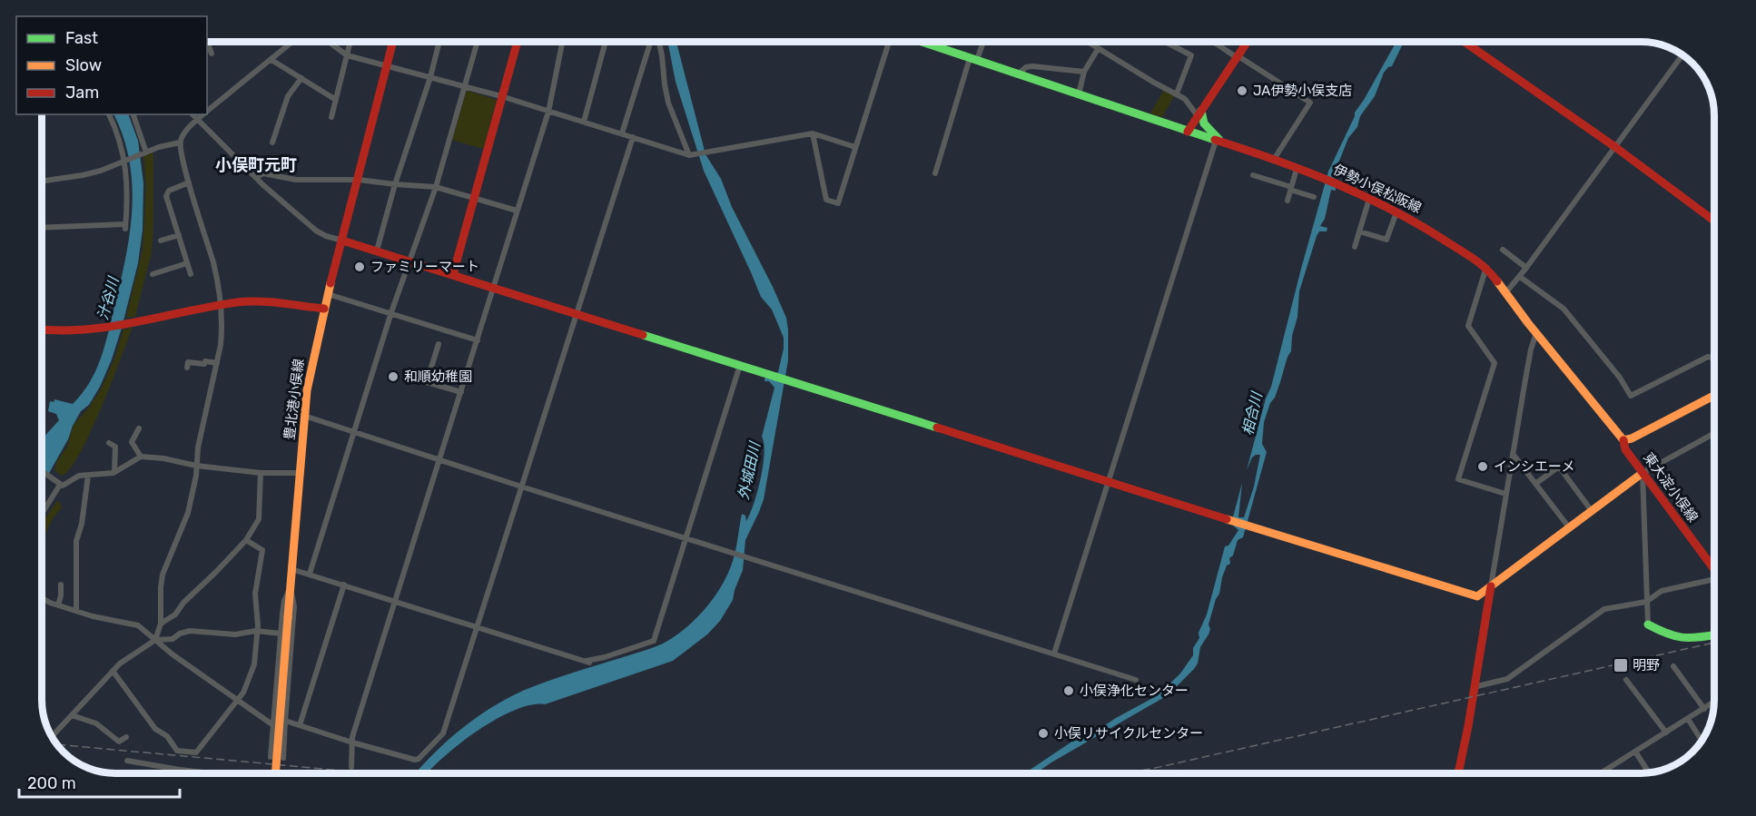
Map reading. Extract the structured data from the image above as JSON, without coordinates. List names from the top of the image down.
{
  "streets": {
    "street": ["伊勢小俣松阪線", "豊北港小俣線", "東大淀小俣線"]
  },
  "crossings": [
    ["伊勢小俣松阪線", "東大淀小俣線"]
  ],
  "districts": ["小俣町元町"],
  "water": ["汁谷川", "相合川", "外城田川"],
  "places": {
    "other": [
      "JA伊勢小俣支店",
      "ファミリーマート",
      "和順幼稚園",
      "インシエーメ",
      "小俣浄化センター",
      "小俣リサイクルセンター"
    ],
    "transit": ["明野"]
  },
  "legend": ["Fast", "Slow", "Jam"],
  "scale_bar": "200 m"
}
